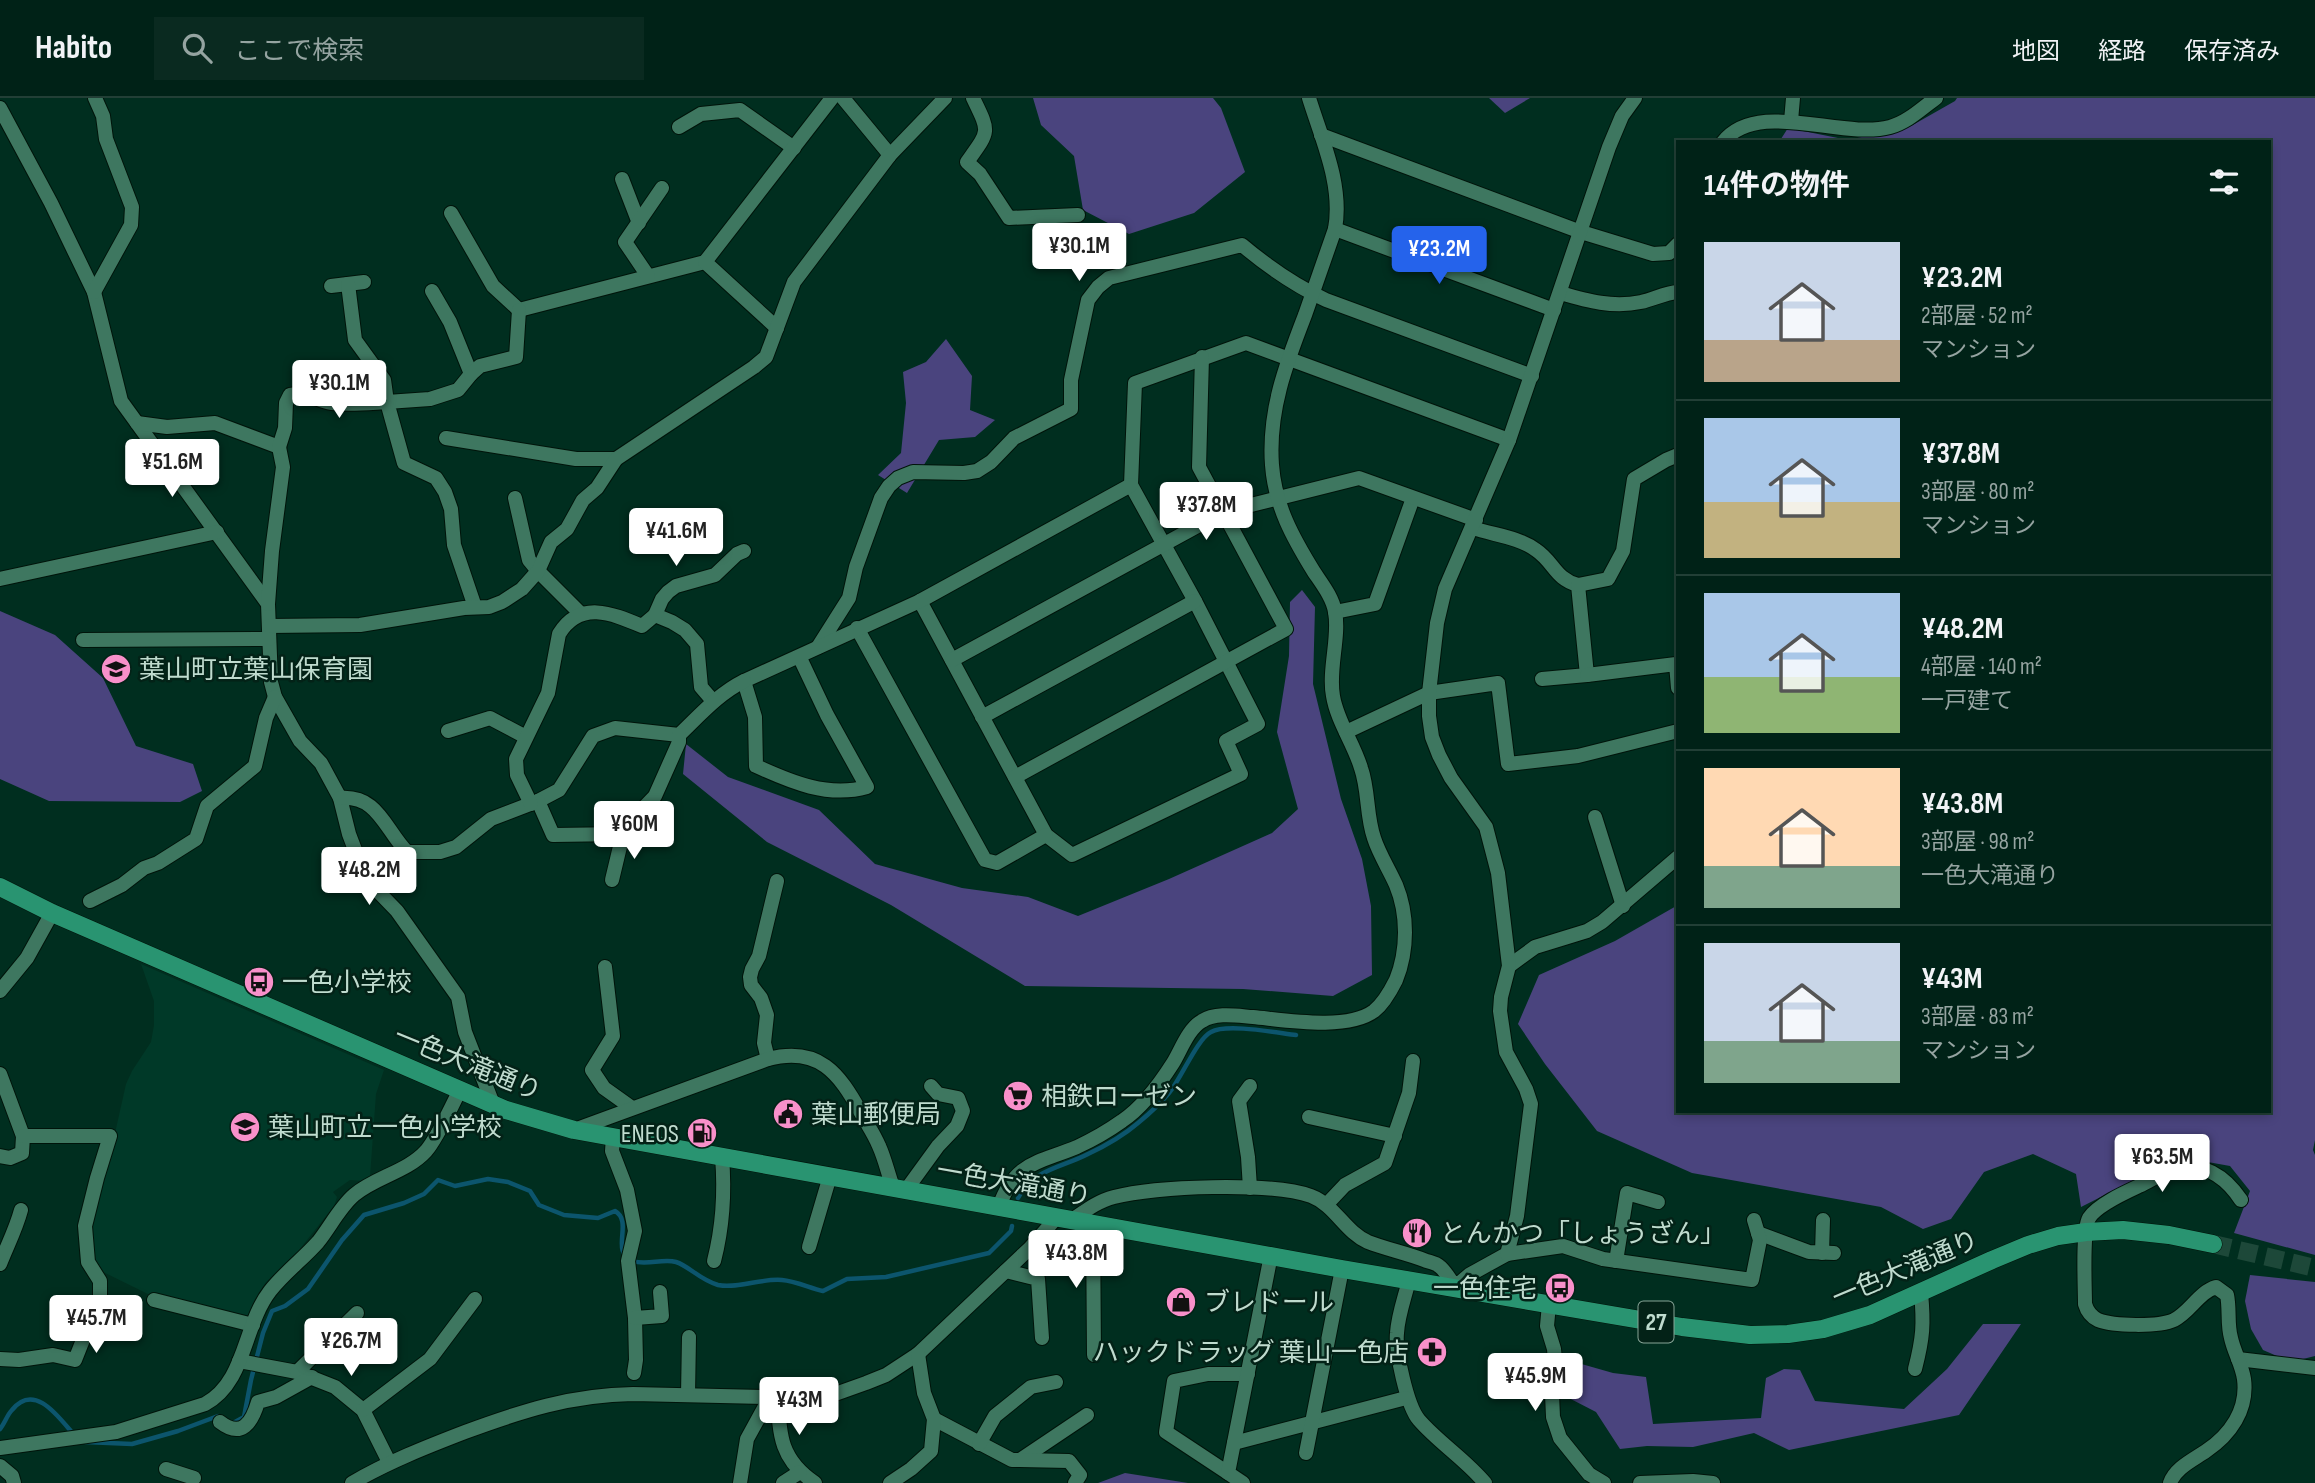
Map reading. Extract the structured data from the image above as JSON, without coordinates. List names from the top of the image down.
{
  "streets": {
    "main road": ["一色大滝通り", "27"]
  },
  "places": {
    "school or university": ["葉山町立葉山保育園", "葉山町立一色小学校"],
    "bus stop": ["一色小学校", "一色住宅"],
    "supermarket": ["相鉄ローゼン"],
    "public building": ["葉山郵便局"],
    "fuel station": ["ENEOS"],
    "restaurant": ["とんかつ「しょうざん」"],
    "shop": ["ブレドール"],
    "pharmacy": ["ハックドラッグ 葉山一色店"]
  },
  "page": {
    "header": "Habito",
    "search": "ここで検索",
    "nav": ["地図", "経路", "保存済み"],
    "heading": "14件の物件",
    "price": [
      "¥30.1M",
      "¥23.2M",
      "¥30.1M",
      "¥51.6M",
      "¥37.8M",
      "¥41.6M",
      "¥60M",
      "¥48.2M",
      "¥63.5M",
      "¥43.8M",
      "¥45.7M",
      "¥26.7M",
      "¥45.9M",
      "¥43M"
    ],
    "list": [
      {
        "name": "¥23.2M",
        "note": "2部屋 · 52 m² · マンション"
      },
      {
        "name": "¥37.8M",
        "note": "3部屋 · 80 m² · マンション"
      },
      {
        "name": "¥48.2M",
        "note": "4部屋 · 140 m² · 一戸建て"
      },
      {
        "name": "¥43.8M",
        "note": "3部屋 · 98 m² · 一色大滝通り"
      },
      {
        "name": "¥43M",
        "note": "3部屋 · 83 m² · マンション"
      }
    ]
  }
}
